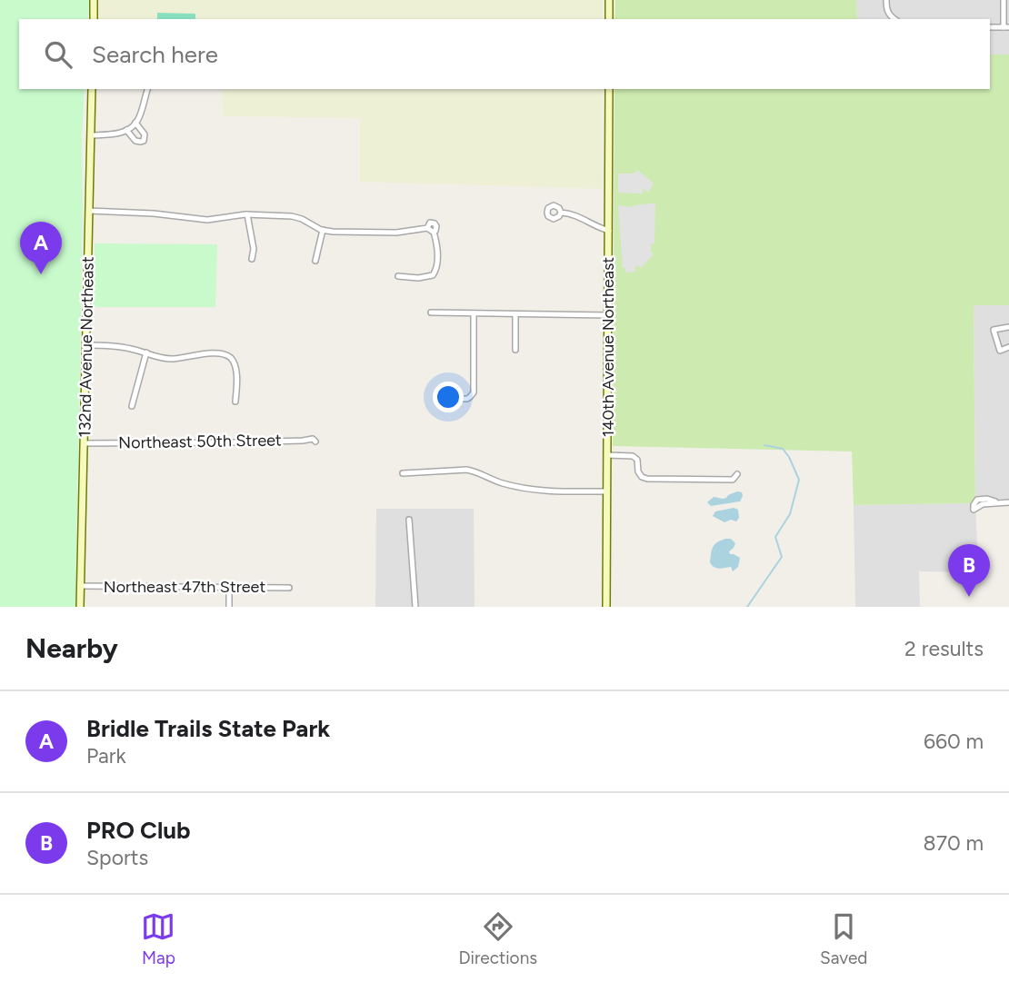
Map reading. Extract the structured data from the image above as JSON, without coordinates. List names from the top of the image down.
{
  "streets": {
    "street": [
      "132nd Avenue Northeast",
      "140th Avenue Northeast",
      "Northeast 50th Street",
      "Northeast 47th Street"
    ]
  },
  "crossings": [
    ["132nd Avenue Northeast", "Northeast 50th Street"],
    ["132nd Avenue Northeast", "Northeast 47th Street"]
  ],
  "page": {
    "search": "Search here",
    "pins": ["A", "B"],
    "heading": ["Nearby", "2 results"],
    "list": [
      {
        "mark": "A",
        "name": "Bridle Trails State Park",
        "note": "Park",
        "value": "660 m"
      },
      {
        "mark": "B",
        "name": "PRO Club",
        "note": "Sports",
        "value": "870 m"
      }
    ],
    "nav": ["Map", "Directions", "Saved"]
  }
}
